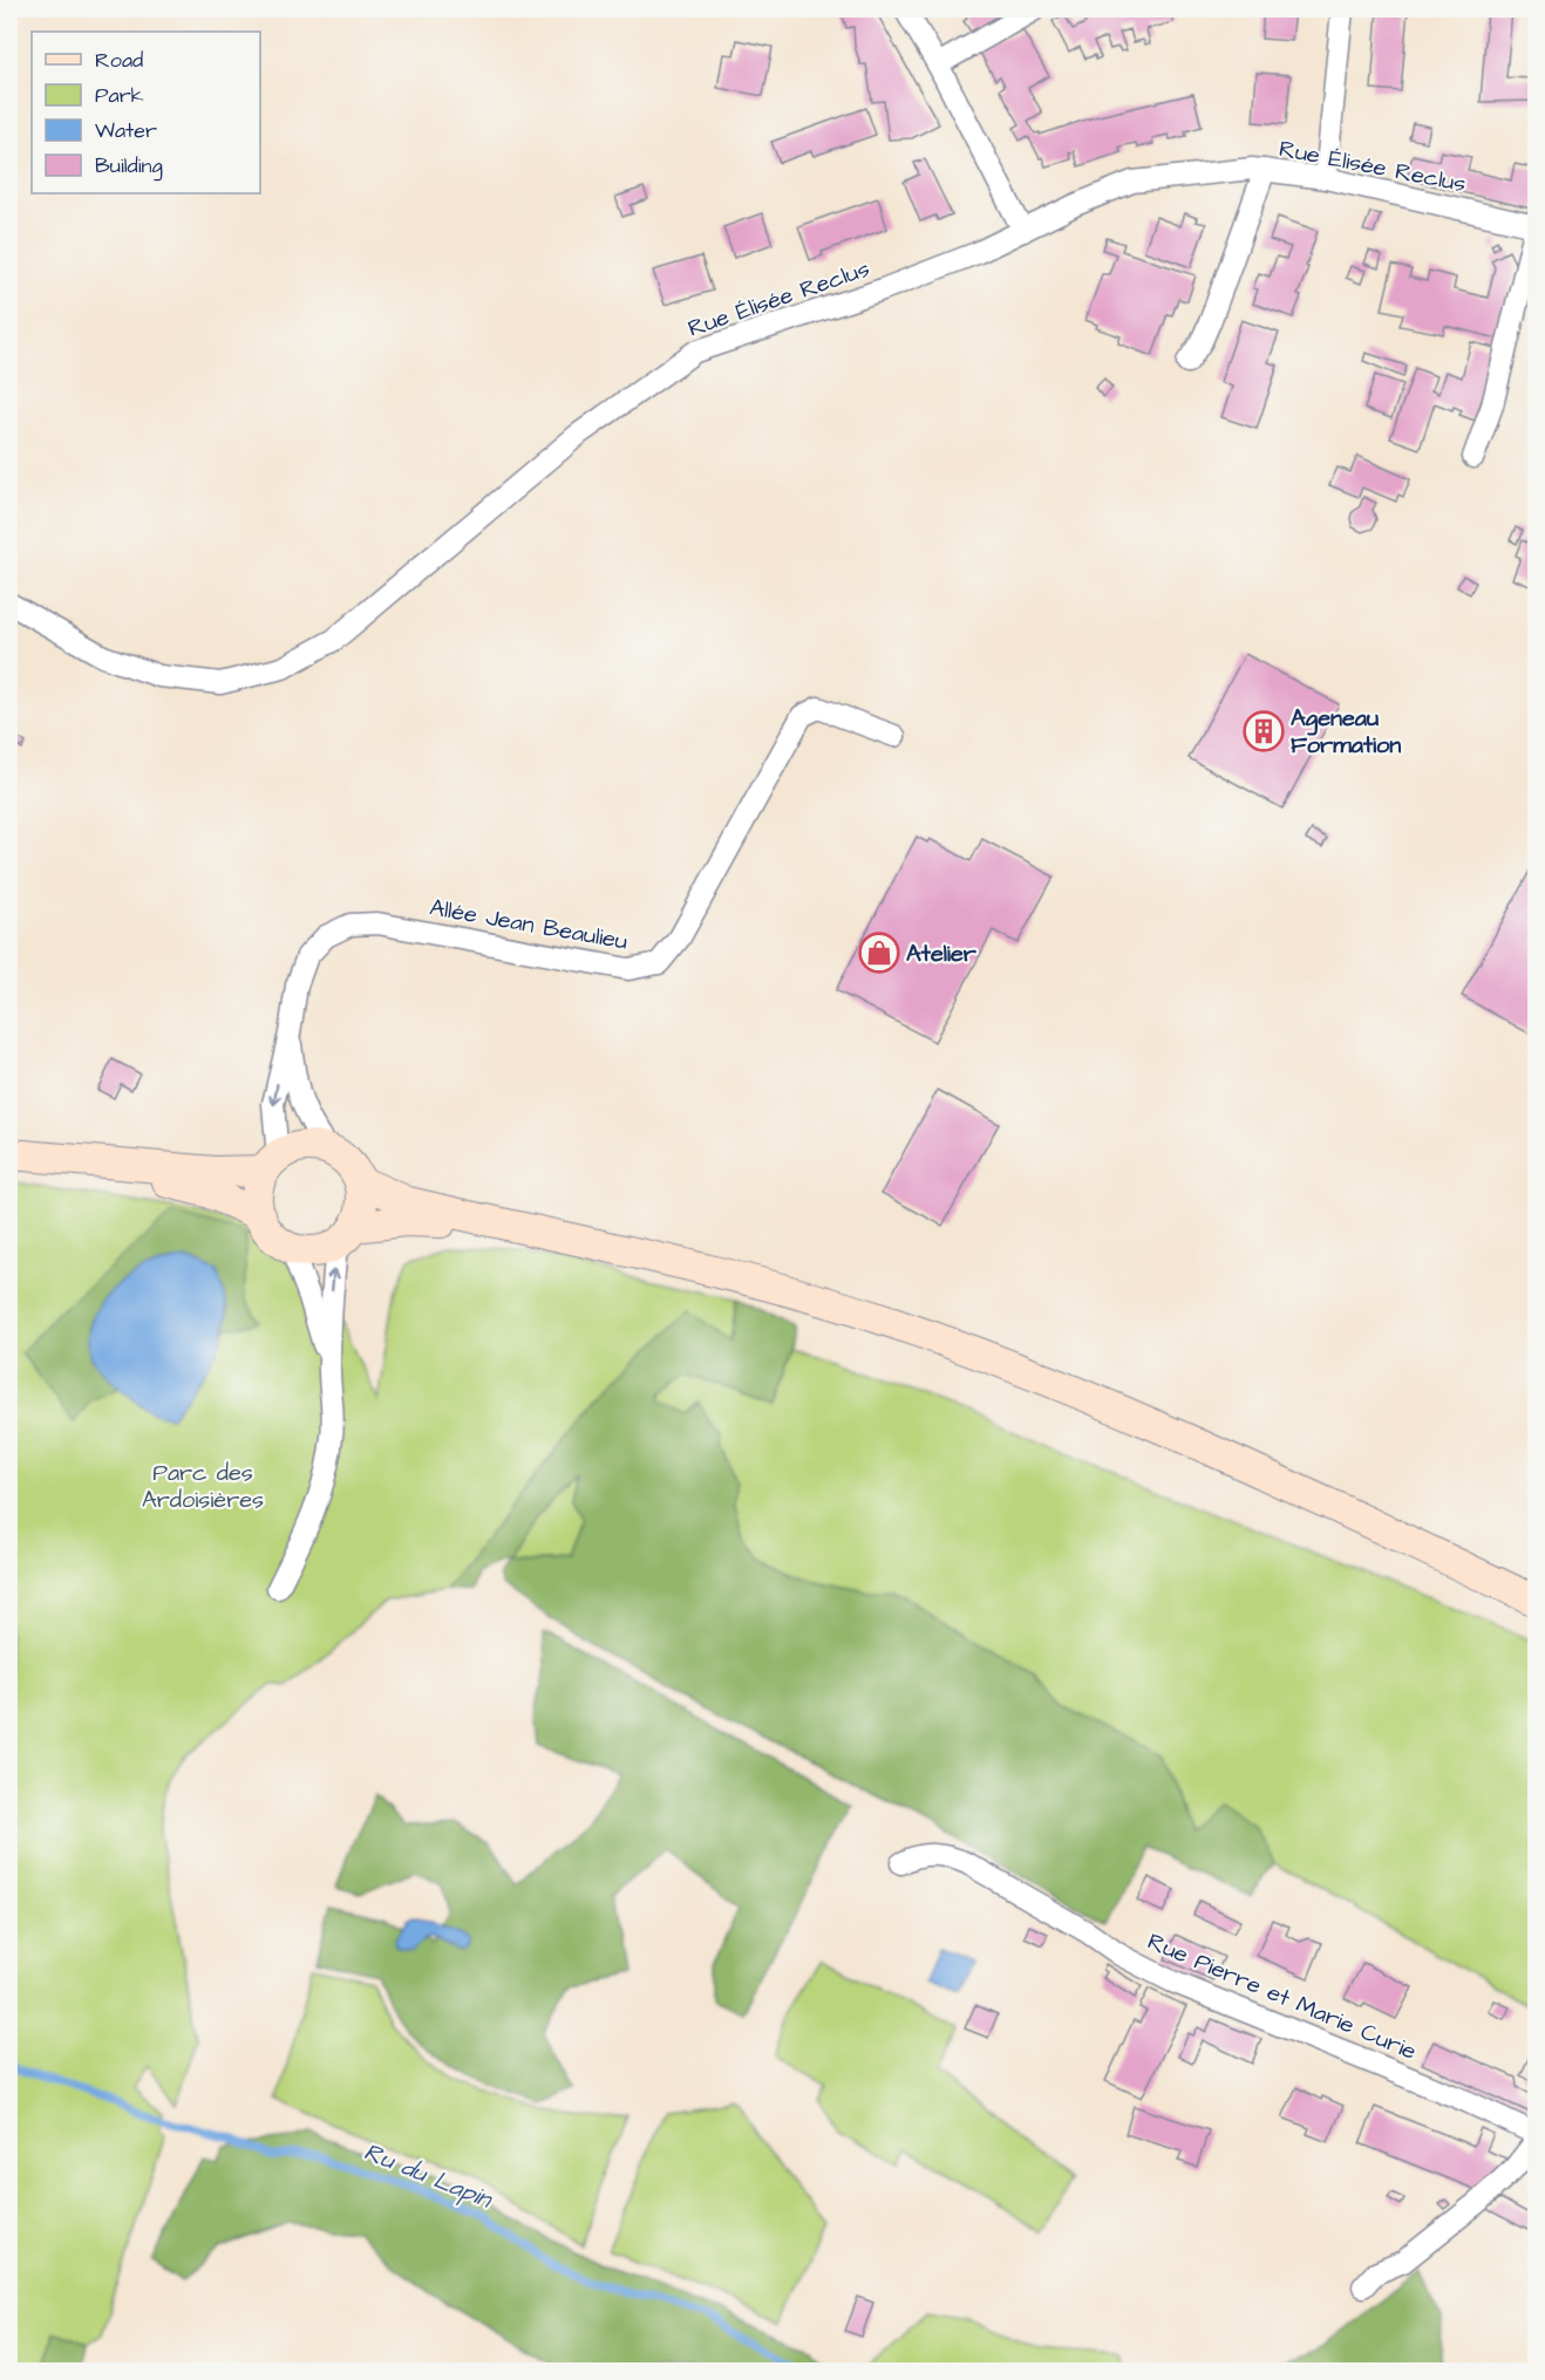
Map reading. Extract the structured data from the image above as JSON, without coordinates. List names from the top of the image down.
{
  "streets": {
    "street": ["Rue Élisée Reclus", "Allée Jean Beaulieu", "Rue Pierre et Marie Curie"]
  },
  "water": ["Ru du Lapin"],
  "parks": ["Parc des Ardoisières"],
  "places": {
    "building": ["Ageneau Formation"],
    "shop": ["Atelier"]
  },
  "legend": [
    "Road",
    "Park",
    "Water",
    "Building"
  ]
}
